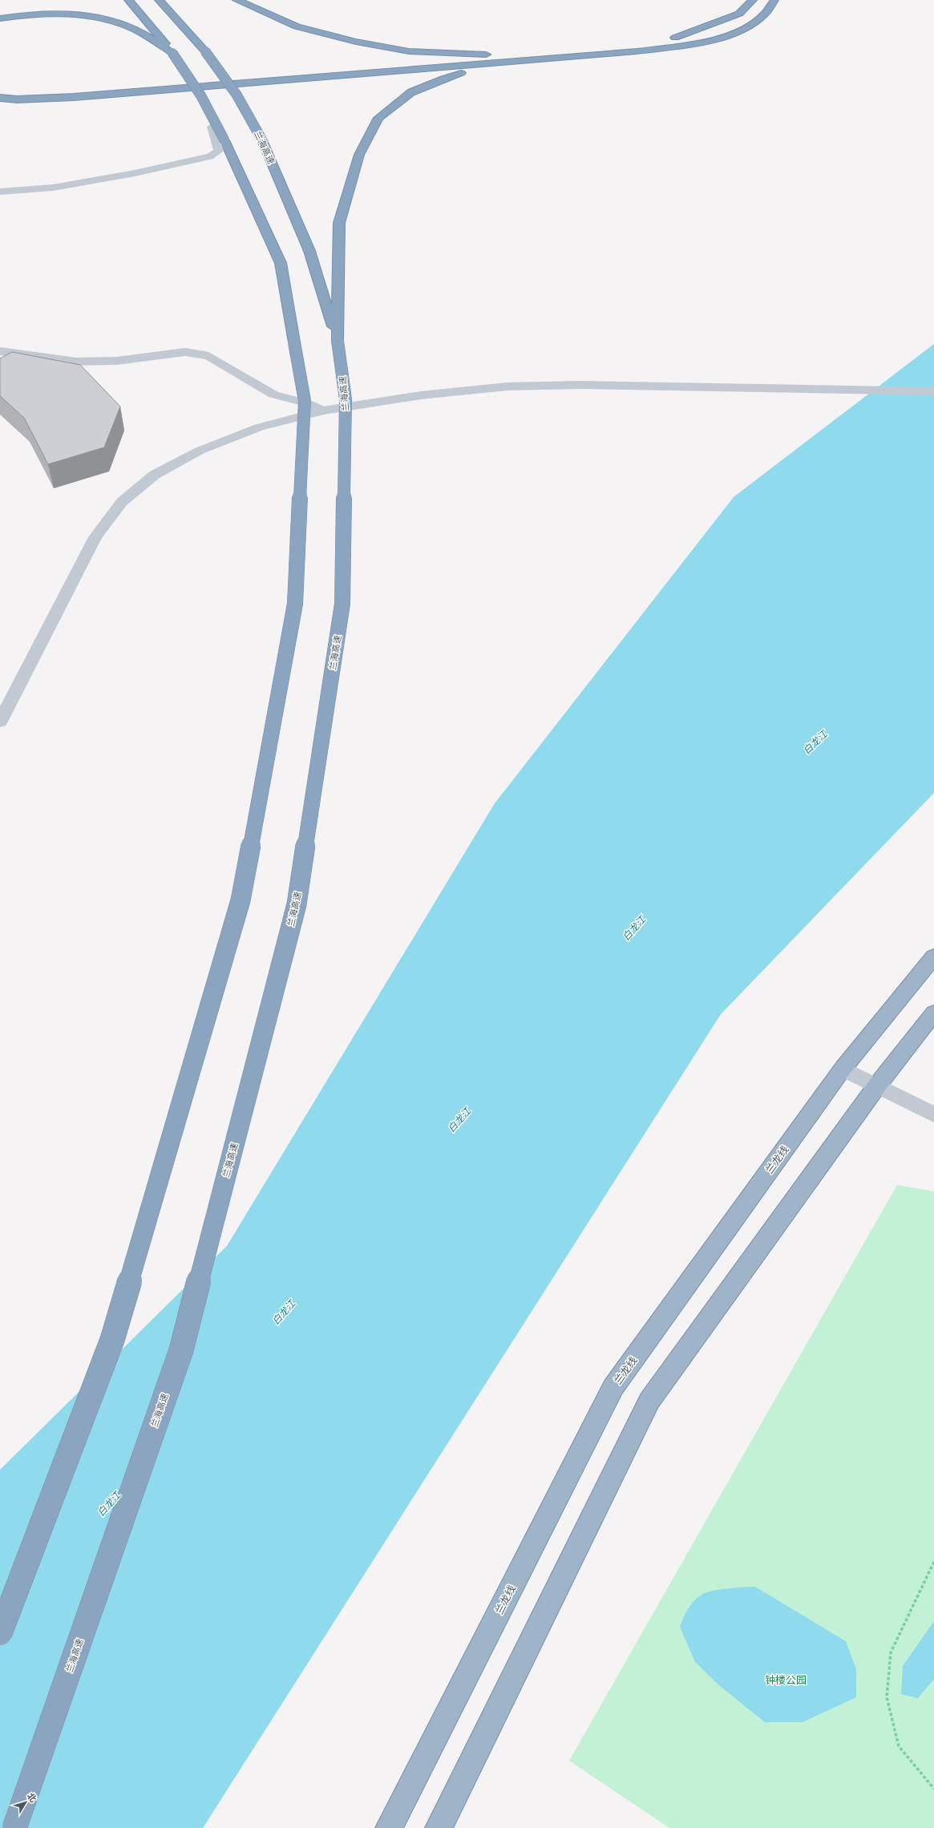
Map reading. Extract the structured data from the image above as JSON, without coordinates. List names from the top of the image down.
{
  "streets": {
    "highway": ["兰海高速", "兰龙线"]
  },
  "water": ["白龙江"],
  "parks": ["钟楼公园"],
  "north": "top right"
}
